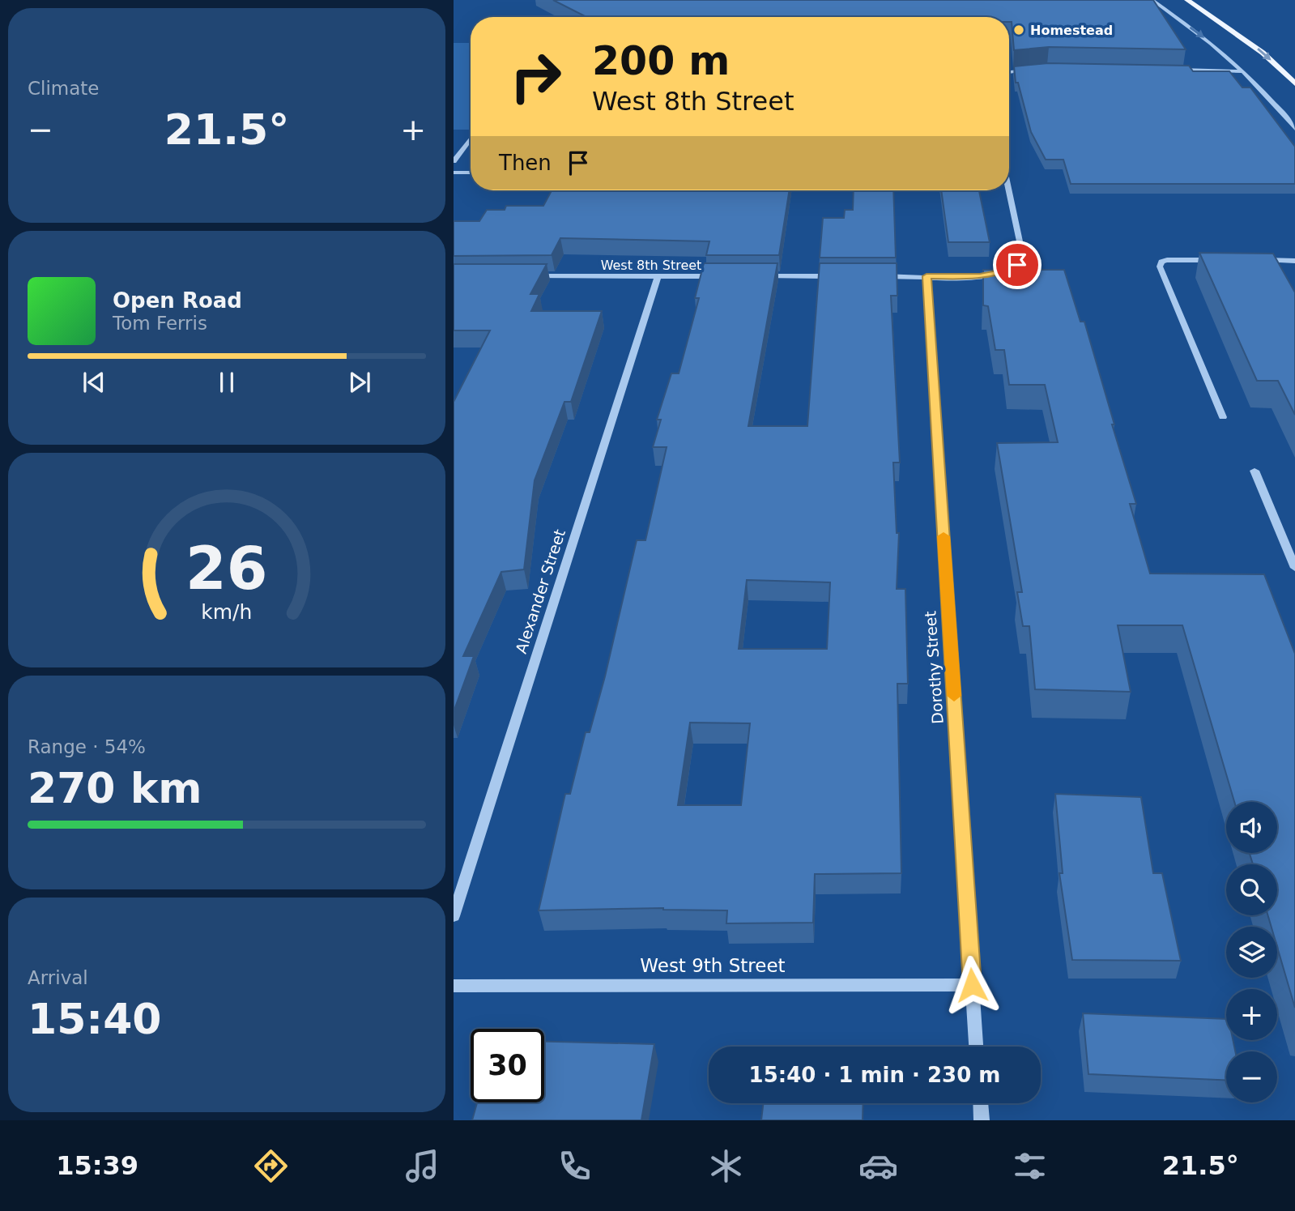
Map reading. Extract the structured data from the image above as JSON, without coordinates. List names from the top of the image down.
{
  "streets": {
    "street": [
      "West 8th Street",
      "Alexander Street",
      "Dorothy Street",
      "West 9th Street"
    ]
  },
  "crossings": [
    ["West 8th Street", "Alexander Street"],
    ["Dorothy Street", "West 9th Street"]
  ],
  "places": ["Homestead"],
  "page": {
    "tile": [
      "Climate",
      ["Range · 54%", "270 km"],
      ["Arrival", "15:40"]
    ],
    "turn": ["200 m", "West 8th Street"],
    "heat": ["−", "21.5°", "+"],
    "then": "Then",
    "song": ["Open Road", "Tom Ferris"],
    "map_buttons": ["+", "−"],
    "limit": "30",
    "trip": "15:40 · 1 min · 230 m",
    "tabs": ["15:39", "21.5°"],
    "gauge": ["26", "km/h"]
  }
}
